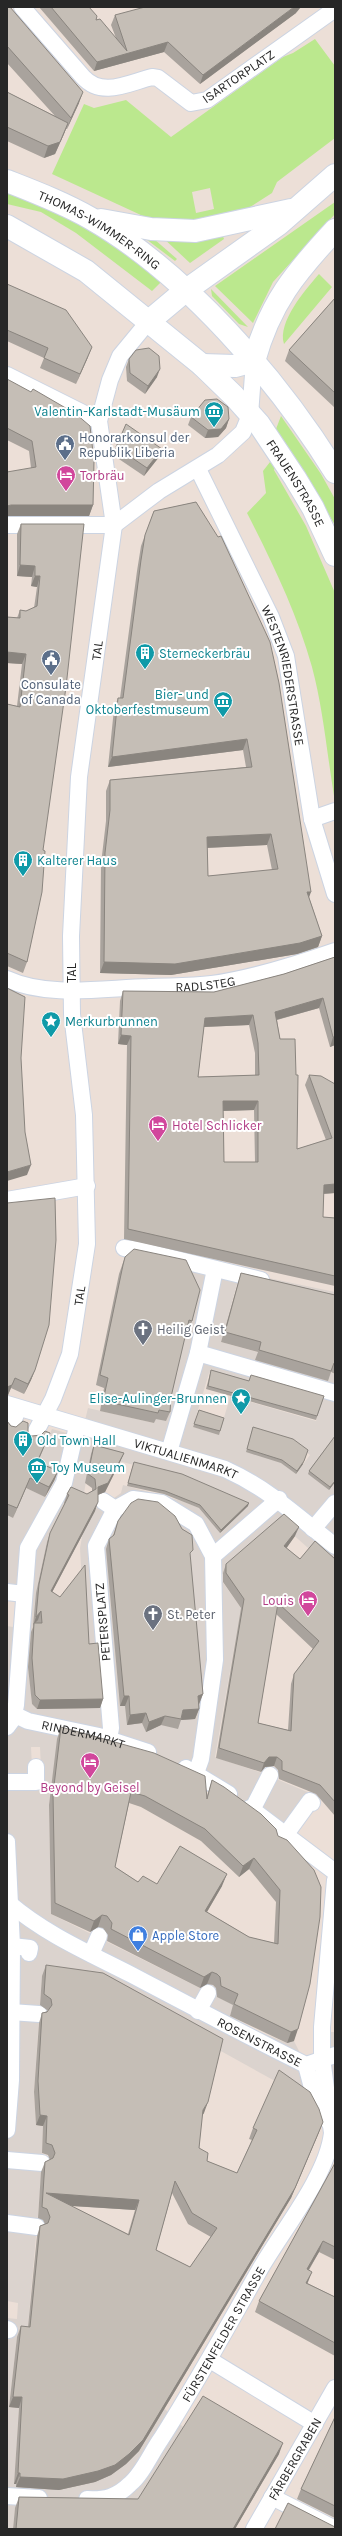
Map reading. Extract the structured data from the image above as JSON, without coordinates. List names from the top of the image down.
{
  "streets": {
    "main road": ["THOMAS-WIMMER-RING", "FRAUENSTRASSE"],
    "street": [
      "ISARTORPLATZ",
      "TAL",
      "WESTENRIEDERSTRASSE",
      "RADLSTEG",
      "VIKTUALIENMARKT",
      "PETERSPLATZ",
      "RINDERMARKT",
      "ROSENSTRASSE",
      "FÜRSTENFELDER STRASSE",
      "FÄRBERGRABEN"
    ]
  },
  "crossings": [
    ["TAL", "RADLSTEG"],
    ["TAL", "VIKTUALIENMARKT"],
    ["PETERSPLATZ", "RINDERMARKT"],
    ["ROSENSTRASSE", "FÜRSTENFELDER STRASSE"]
  ],
  "places": {
    "museum": ["Valentin-Karlstadt-Musäum", "Bier- und Oktoberfestmuseum", "Toy Museum"],
    "public building": ["Honorarkonsul der Republik Liberia", "Consulate of Canada"],
    "hotel": [
      "Torbräu",
      "Hotel Schlicker",
      "Louis",
      "Beyond by Geisel"
    ],
    "building": ["Sterneckerbräu", "Kalterer Haus", "Old Town Hall"],
    "place": ["Merkurbrunnen", "Elise-Aulinger-Brunnen"],
    "church": ["Heilig Geist", "St. Peter"],
    "shop": ["Apple Store"]
  }
}
